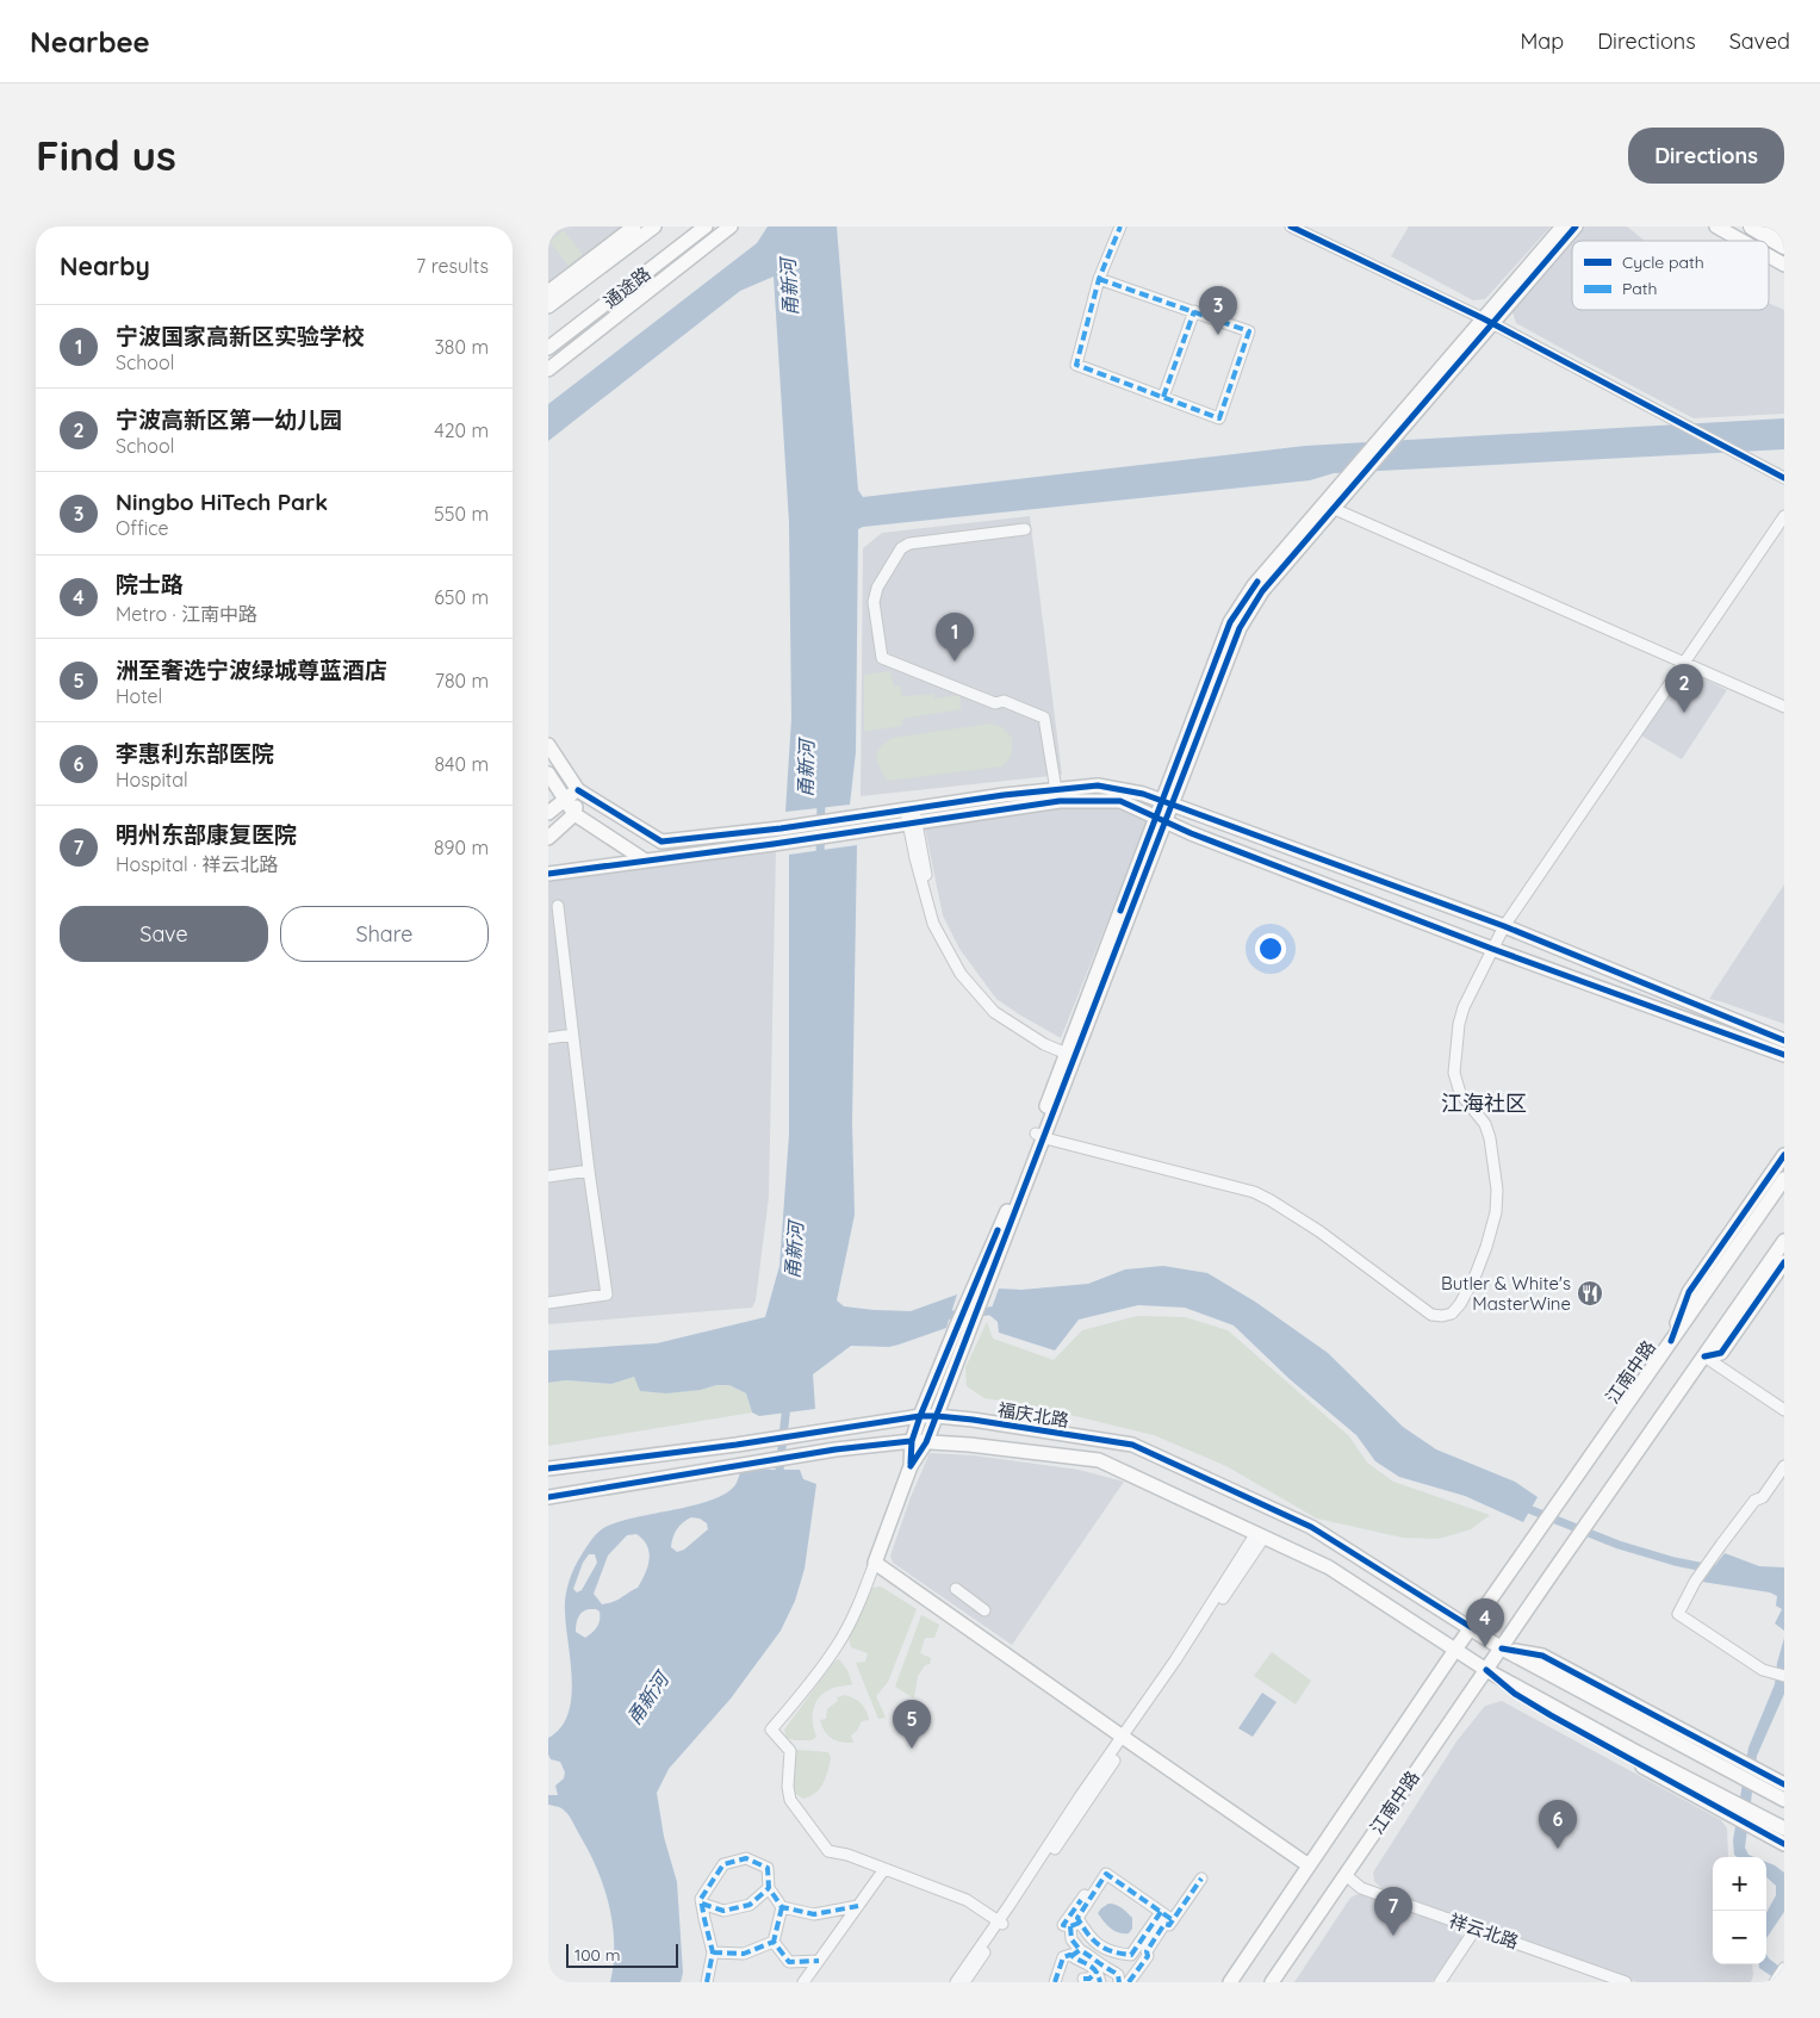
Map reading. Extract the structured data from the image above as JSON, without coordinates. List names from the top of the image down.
{
  "streets": {
    "main road": ["通途路", "江南中路", "福庆北路"],
    "street": ["祥云北路"]
  },
  "crossings": [
    ["江南中路", "福庆北路"],
    ["江南中路", "祥云北路"]
  ],
  "districts": ["江海社区"],
  "water": ["甬新河"],
  "places": {
    "restaurant": ["Butler & White's MasterWine"]
  },
  "legend": ["Cycle path", "Path"],
  "scale_bar": "100 m",
  "page": {
    "header": "Nearbee",
    "nav": ["Map", "Directions", "Saved"],
    "buttons": [
      "Directions",
      ["Save", "Share"]
    ],
    "title": "Find us",
    "heading": ["Nearby", "7 results"],
    "pins": [
      "3",
      "1",
      "2",
      "4",
      "5",
      "6",
      "7"
    ],
    "list": [
      {
        "mark": "1",
        "name": "宁波国家高新区实验学校",
        "note": "School",
        "value": "380 m"
      },
      {
        "mark": "2",
        "name": "宁波高新区第一幼儿园",
        "note": "School",
        "value": "420 m"
      },
      {
        "mark": "3",
        "name": "Ningbo HiTech Park",
        "note": "Office",
        "value": "550 m"
      },
      {
        "mark": "4",
        "name": "院士路",
        "note": "Metro · 江南中路",
        "value": "650 m"
      },
      {
        "mark": "5",
        "name": "洲至奢选宁波绿城尊蓝酒店",
        "note": "Hotel",
        "value": "780 m"
      },
      {
        "mark": "6",
        "name": "李惠利东部医院",
        "note": "Hospital",
        "value": "840 m"
      },
      {
        "mark": "7",
        "name": "明州东部康复医院",
        "note": "Hospital · 祥云北路",
        "value": "890 m"
      }
    ],
    "map_buttons": ["+", "−"],
    "scale": "100 m"
  }
}
